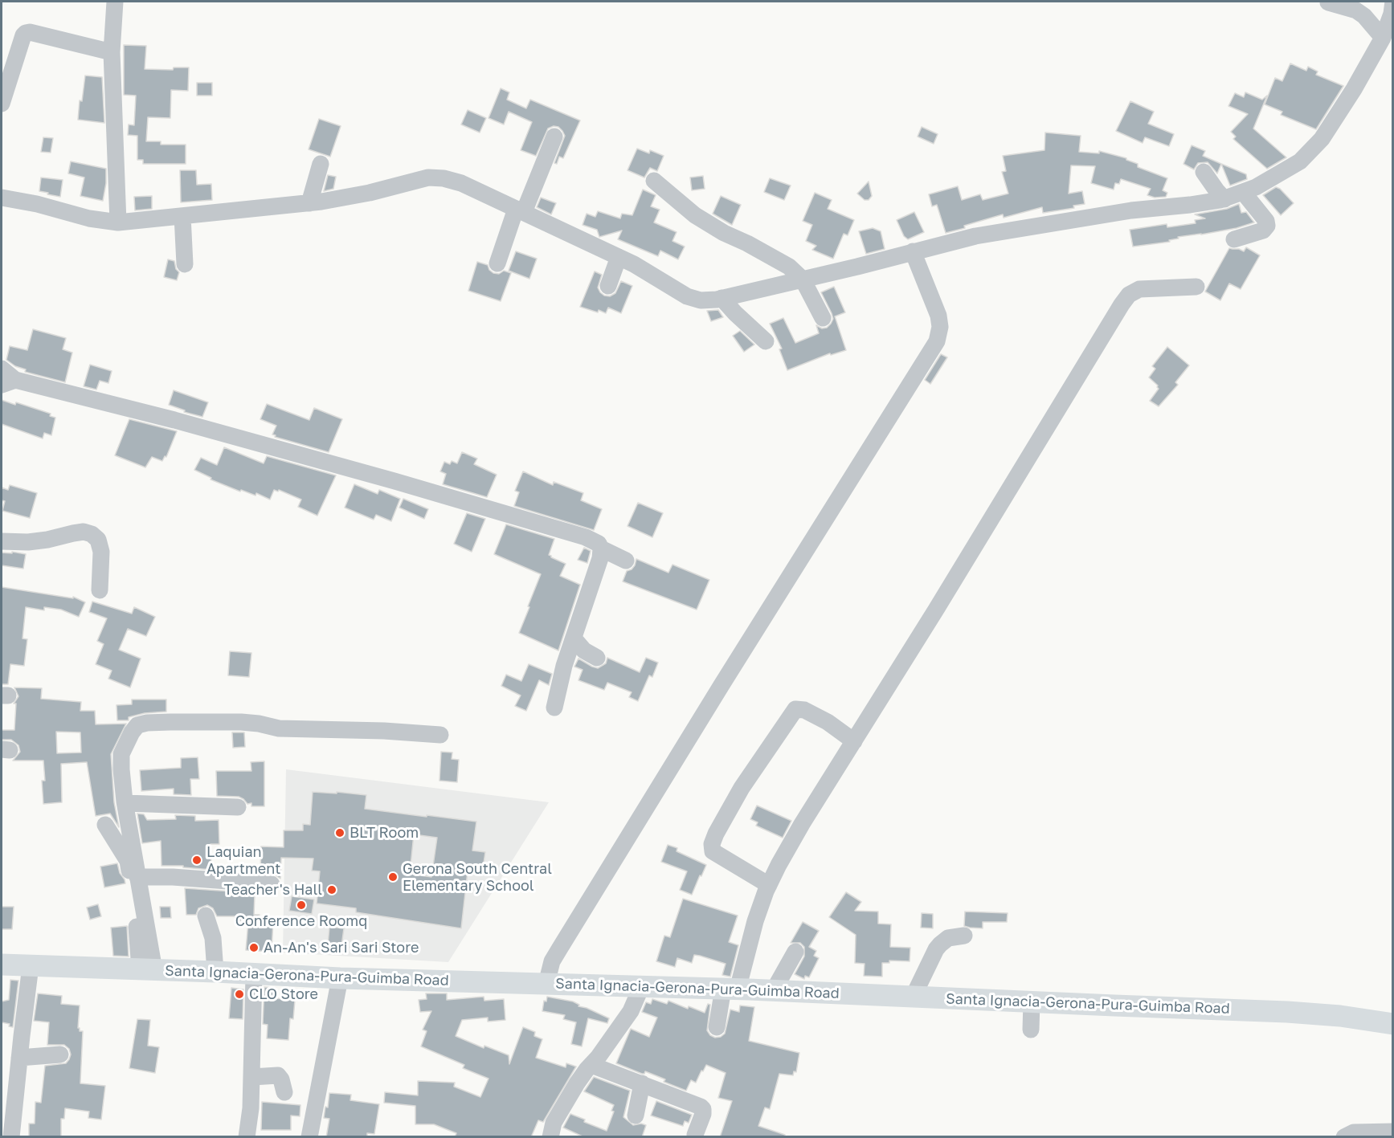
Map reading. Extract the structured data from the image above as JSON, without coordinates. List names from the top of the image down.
{
  "streets": {
    "main road": ["Santa Ignacia-Gerona-Pura-Guimba Road"]
  },
  "places": [
    "BLT Room",
    "Laquian Apartment",
    "Gerona South Central Elementary School",
    "Teacher's Hall",
    "Conference Roomq",
    "An-An's Sari Sari Store",
    "CLO Store"
  ]
}
